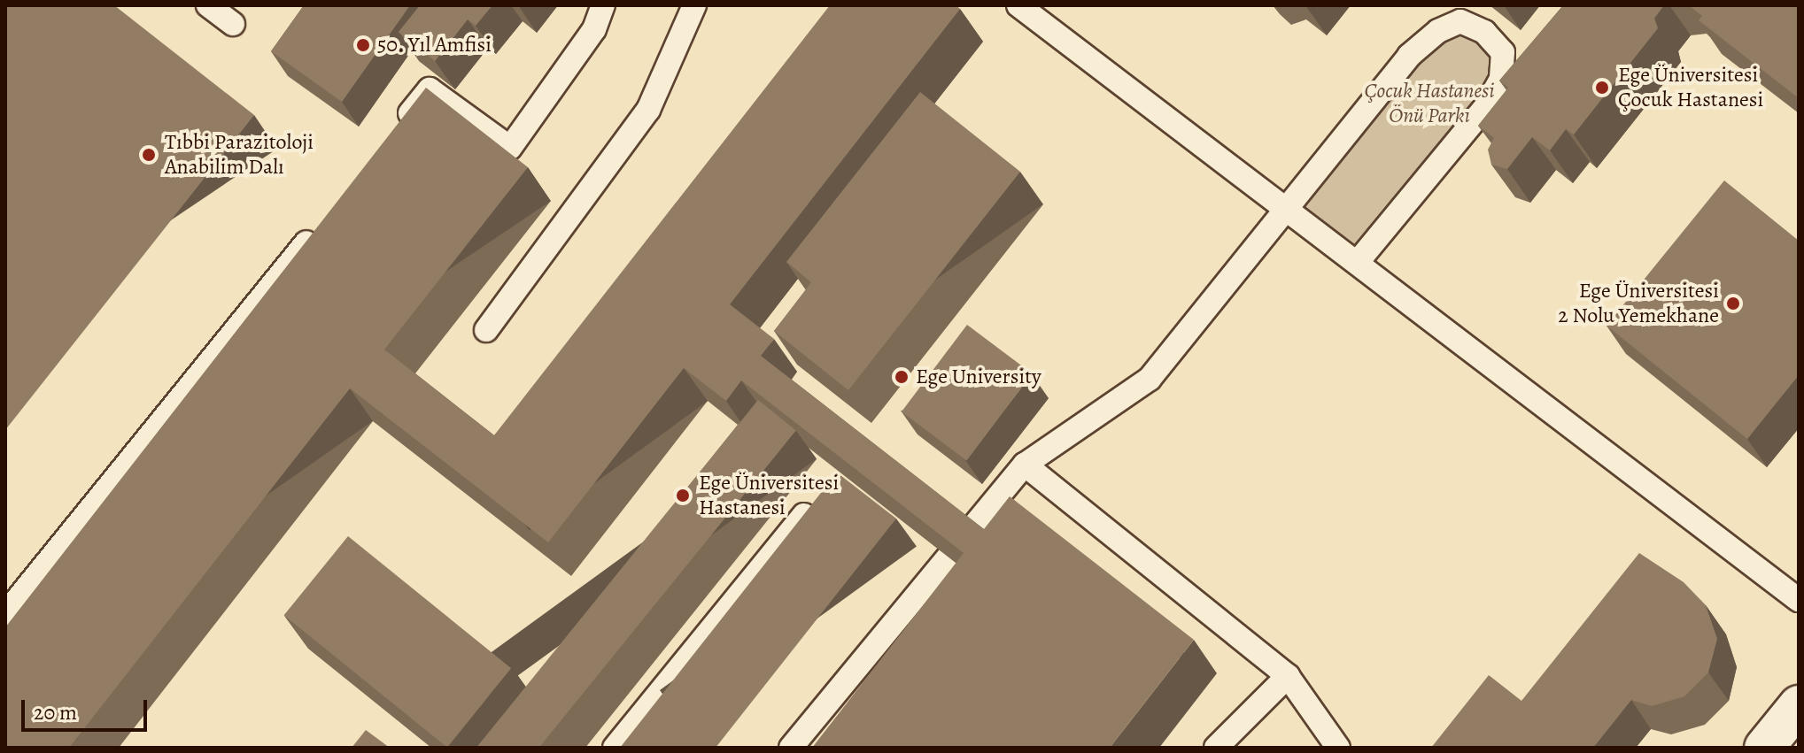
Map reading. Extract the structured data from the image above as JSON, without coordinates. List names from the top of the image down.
{
  "parks": ["Çocuk Hastanesi Önü Parkı"],
  "places": [
    "50. Yıl Amfisi",
    "Ege Üniversitesi Çocuk Hastanesi",
    "Tıbbi Parazitoloji Anabilim Dalı",
    "Ege Üniversitesi 2 Nolu Yemekhane",
    "Ege University",
    "Ege Üniversitesi Hastanesi"
  ],
  "scale_bar": "20 m"
}
